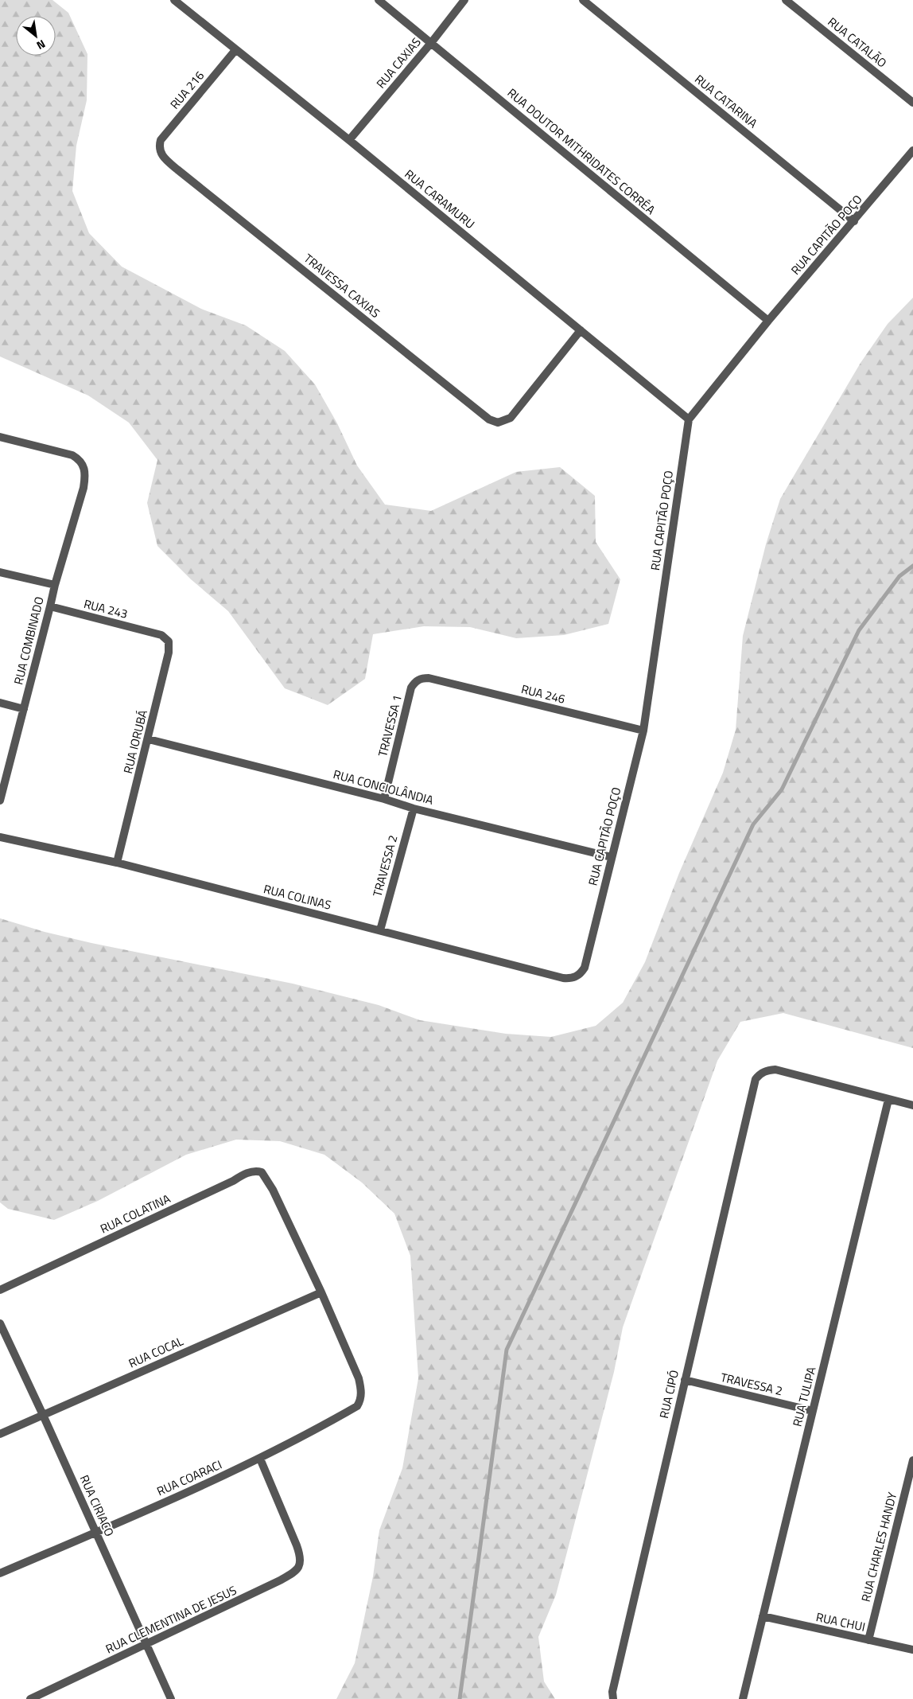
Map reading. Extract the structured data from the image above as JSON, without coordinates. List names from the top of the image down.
{
  "streets": {
    "street": [
      "RUA CATALÃO",
      "RUA CAXIAS",
      "RUA 216",
      "RUA CATARINA",
      "RUA DOUTOR MITHRIDATES CORRÊA",
      "RUA CARAMURU",
      "RUA CAPITÃO POÇO",
      "TRAVESSA CAXIAS",
      "RUA 243",
      "RUA COMBINADO",
      "RUA 246",
      "TRAVESSA 1",
      "RUA IORUBÁ",
      "RUA CONCIOLÂNDIA",
      "TRAVESSA 2",
      "RUA COLINAS",
      "RUA COLATINA",
      "RUA COCAL",
      "RUA CIPÓ",
      "RUA TULIPA",
      "RUA COARACI",
      "RUA CIRIACO",
      "RUA CHARLES HANDY",
      "RUA CLEMENTINA DE JESUS",
      "RUA CHUI"
    ]
  },
  "crossings": [
    ["RUA CAXIAS", "RUA DOUTOR MITHRIDATES CORRÊA"],
    ["RUA CAXIAS", "RUA CARAMURU"],
    ["RUA 216", "RUA CARAMURU"],
    ["RUA 216", "TRAVESSA CAXIAS"],
    ["RUA CATARINA", "RUA CAPITÃO POÇO"],
    ["RUA DOUTOR MITHRIDATES CORRÊA", "RUA CAPITÃO POÇO"],
    ["RUA CARAMURU", "RUA CAPITÃO POÇO"],
    ["RUA CARAMURU", "TRAVESSA CAXIAS"],
    ["RUA CAPITÃO POÇO", "RUA 246"],
    ["RUA CAPITÃO POÇO", "RUA CONCIOLÂNDIA"],
    ["RUA CAPITÃO POÇO", "RUA COLINAS"],
    ["RUA 243", "RUA COMBINADO"],
    ["RUA 243", "RUA IORUBÁ"],
    ["RUA 246", "TRAVESSA 1"],
    ["TRAVESSA 1", "RUA CONCIOLÂNDIA"],
    ["RUA IORUBÁ", "RUA CONCIOLÂNDIA"],
    ["RUA IORUBÁ", "RUA COLINAS"],
    ["RUA CONCIOLÂNDIA", "TRAVESSA 2"],
    ["TRAVESSA 2", "RUA COLINAS"],
    ["TRAVESSA 2", "RUA CIPÓ"],
    ["TRAVESSA 2", "RUA TULIPA"],
    ["RUA COLATINA", "RUA COARACI"],
    ["RUA COCAL", "RUA COARACI"],
    ["RUA COCAL", "RUA CIRIACO"],
    ["RUA CIPÓ", "RUA TULIPA"],
    ["RUA TULIPA", "RUA CHUI"],
    ["RUA COARACI", "RUA CIRIACO"],
    ["RUA COARACI", "RUA CLEMENTINA DE JESUS"],
    ["RUA CIRIACO", "RUA CLEMENTINA DE JESUS"],
    ["RUA CHARLES HANDY", "RUA CHUI"]
  ],
  "north": "bottom right"
}
